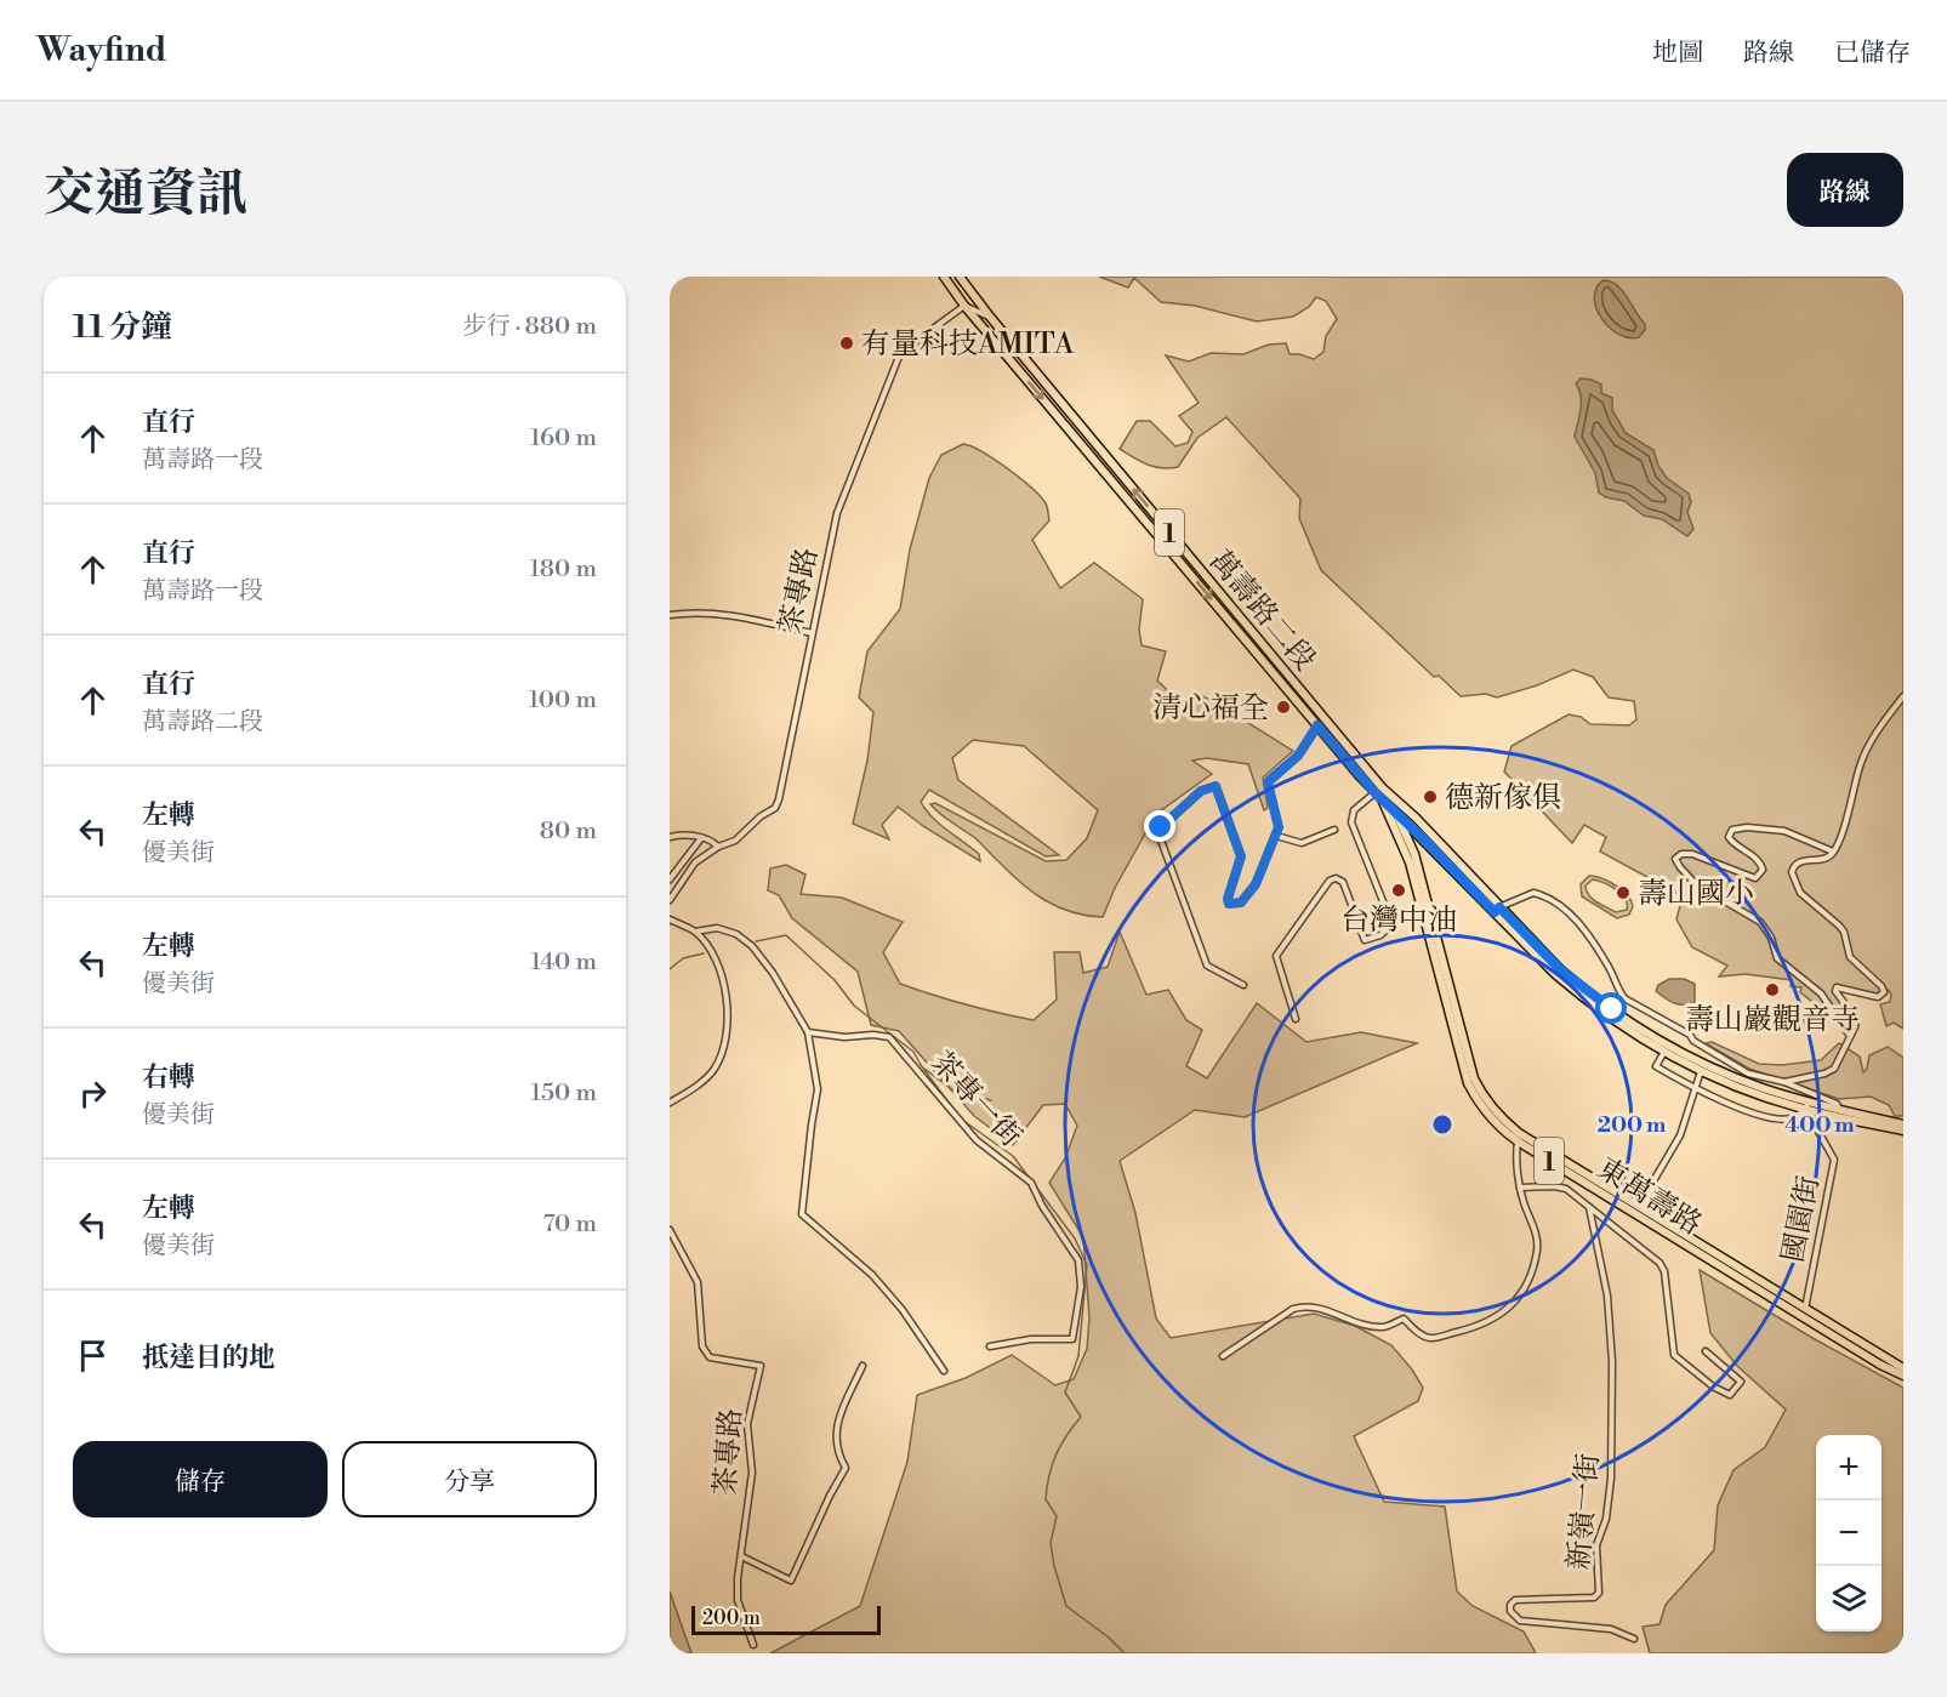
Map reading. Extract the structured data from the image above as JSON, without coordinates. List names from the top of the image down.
{
  "streets": {
    "main road": ["1", "萬壽路二段", "東萬壽路"],
    "street": [
      "茶專路",
      "茶專一街",
      "國園街",
      "新嶺一街"
    ]
  },
  "crossings": [
    ["茶專路", "萬壽路二段"],
    ["萬壽路二段", "東萬壽路"],
    ["東萬壽路", "國園街"]
  ],
  "places": [
    "有量科技AMITA",
    "清心福全",
    "德新傢俱",
    "台灣中油",
    "壽山國小",
    "壽山巖觀音寺"
  ],
  "scale_bar": "200 m",
  "page": {
    "header": "Wayfind",
    "nav": ["地圖", "路線", "已儲存"],
    "title": "交通資訊",
    "buttons": [
      "路線",
      ["儲存", "分享"]
    ],
    "heading": ["11 分鐘", "步行 · 880 m"],
    "list": [
      ["直行", "萬壽路一段", "160 m"],
      ["直行", "萬壽路一段", "180 m"],
      ["直行", "萬壽路二段", "100 m"],
      ["左轉", "優美街", "80 m"],
      ["左轉", "優美街", "140 m"],
      ["右轉", "優美街", "150 m"],
      ["左轉", "優美街", "70 m"],
      "抵達目的地"
    ],
    "map_buttons": ["+", "−"],
    "scale": "200 m"
  },
  "rings": ["200 m", "400 m"]
}
